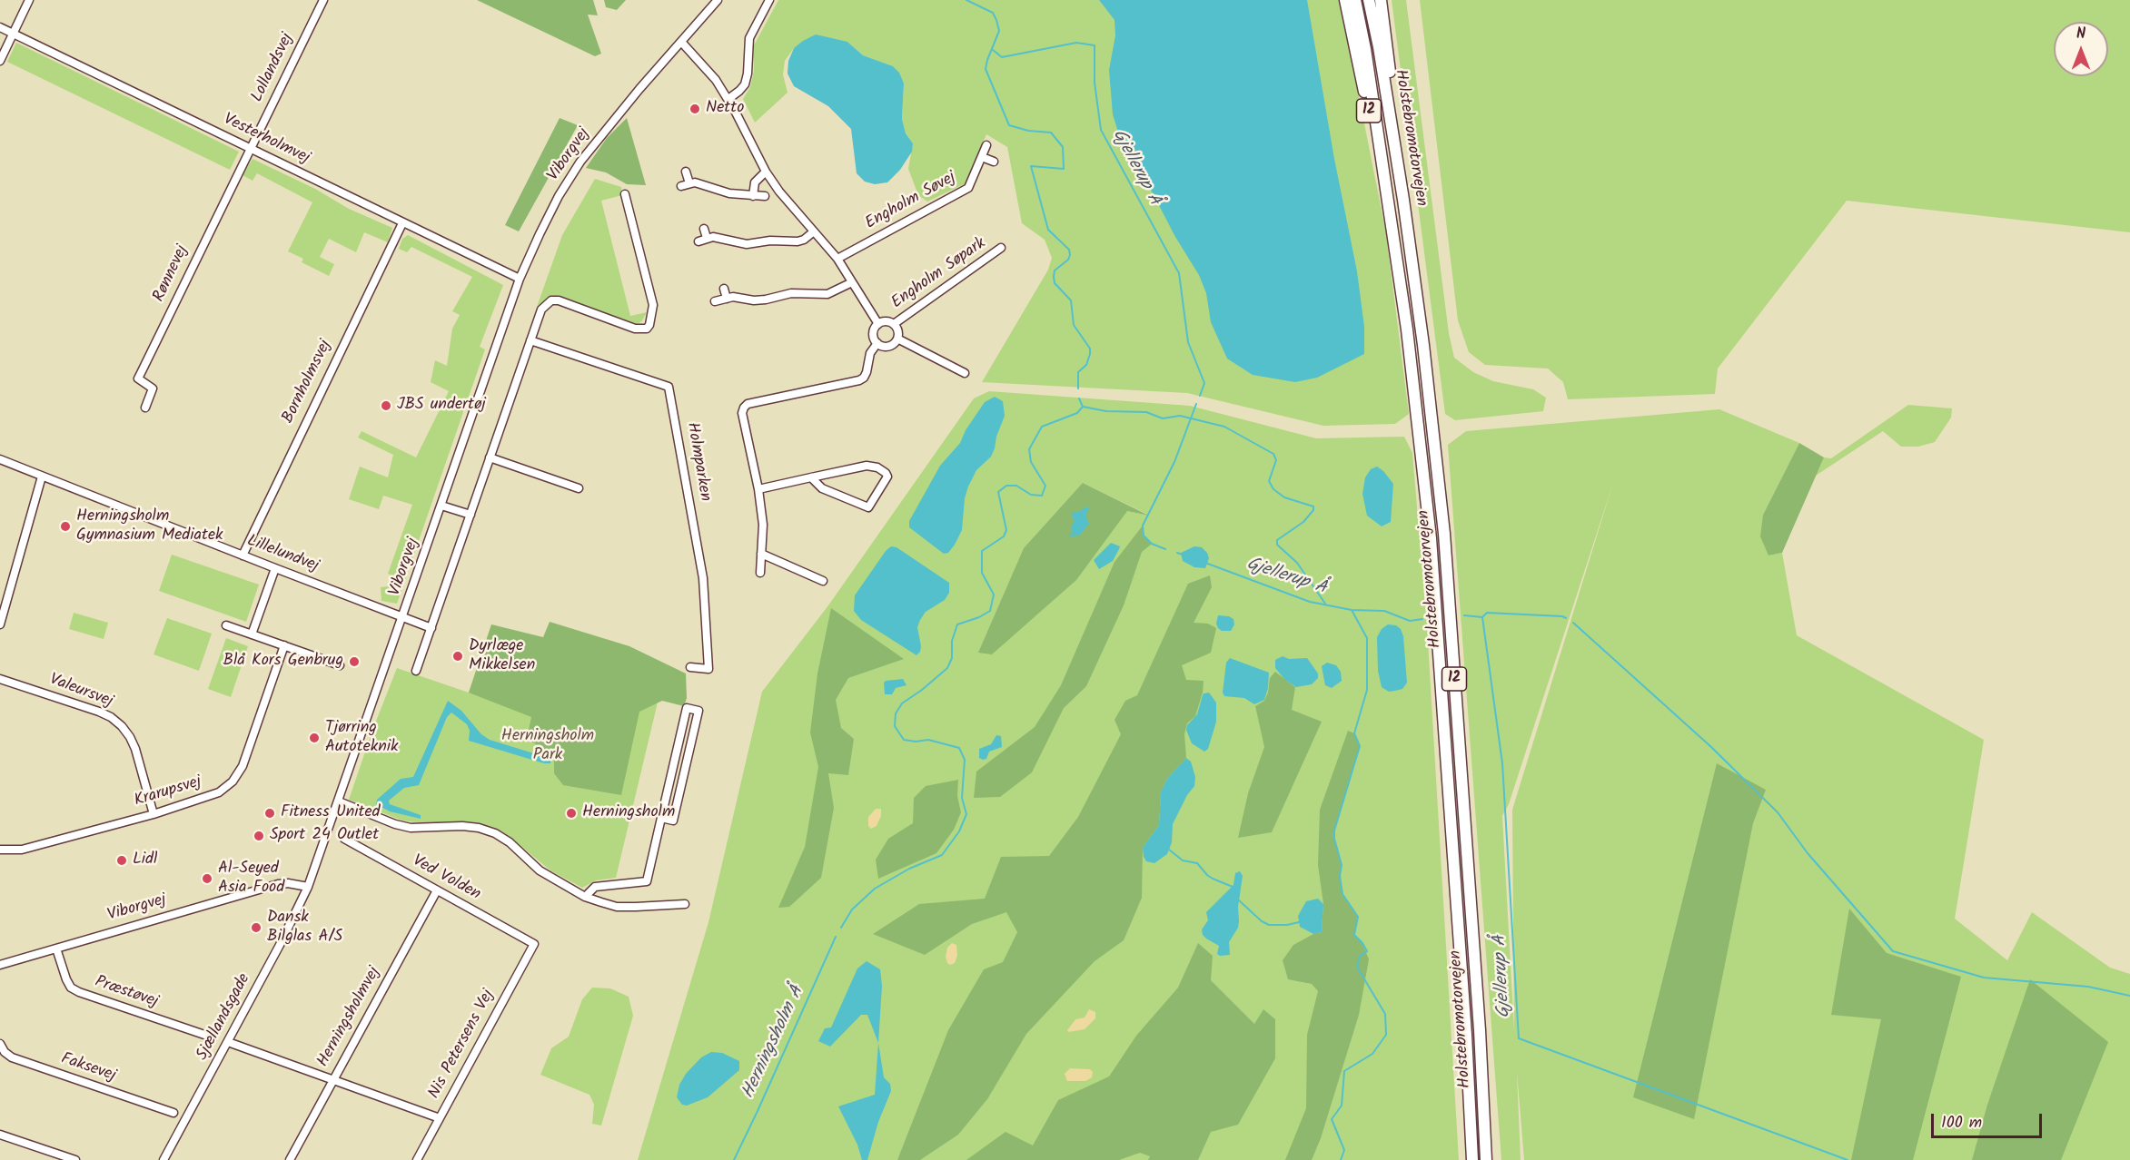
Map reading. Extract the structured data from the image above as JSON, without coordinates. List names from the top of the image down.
{
  "streets": {
    "highway": ["12", "Holstebromotorvejen"],
    "street": [
      "Lollandsvej",
      "Vesterholmvej",
      "Viborgvej",
      "Engholm Søvej",
      "Rønnevej",
      "Engholm Søpark",
      "Bornholmsvej",
      "Holmparken",
      "Lillelundvej",
      "Valeursvej",
      "Krarupsvej",
      "Ved Volden",
      "Præstøvej",
      "Sjællandsgade",
      "Herningsholmvej",
      "Nis Petersens Vej",
      "Faksevej"
    ]
  },
  "crossings": [
    ["Lollandsvej", "Vesterholmvej"],
    ["Lollandsvej", "Rønnevej"],
    ["12", "Holstebromotorvejen"],
    ["Vesterholmvej", "Viborgvej"],
    ["Vesterholmvej", "Rønnevej"],
    ["Vesterholmvej", "Bornholmsvej"],
    ["Viborgvej", "Engholm Søpark"],
    ["Viborgvej", "Lillelundvej"],
    ["Viborgvej", "Præstøvej"],
    ["Viborgvej", "Sjællandsgade"],
    ["Engholm Søvej", "Engholm Søpark"],
    ["Bornholmsvej", "Lillelundvej"],
    ["Valeursvej", "Krarupsvej"],
    ["Ved Volden", "Herningsholmvej"],
    ["Ved Volden", "Nis Petersens Vej"]
  ],
  "water": ["Gjellerup Å", "Herningsholm Å"],
  "parks": ["Herningsholm Park"],
  "places": [
    "Netto",
    "JBS undertøj",
    "Herningsholm Gymnasium Mediatek",
    "Dyrlæge Mikkelsen",
    "Blå Kors Genbrug",
    "Tjørring Autoteknik",
    "Fitness United",
    "Herningsholm",
    "Sport 24 Outlet",
    "Lidl",
    "Al-Seyed Asia Food",
    "Dansk Bilglas A/S"
  ],
  "scale_bar": "100 m",
  "north": "top"
}
